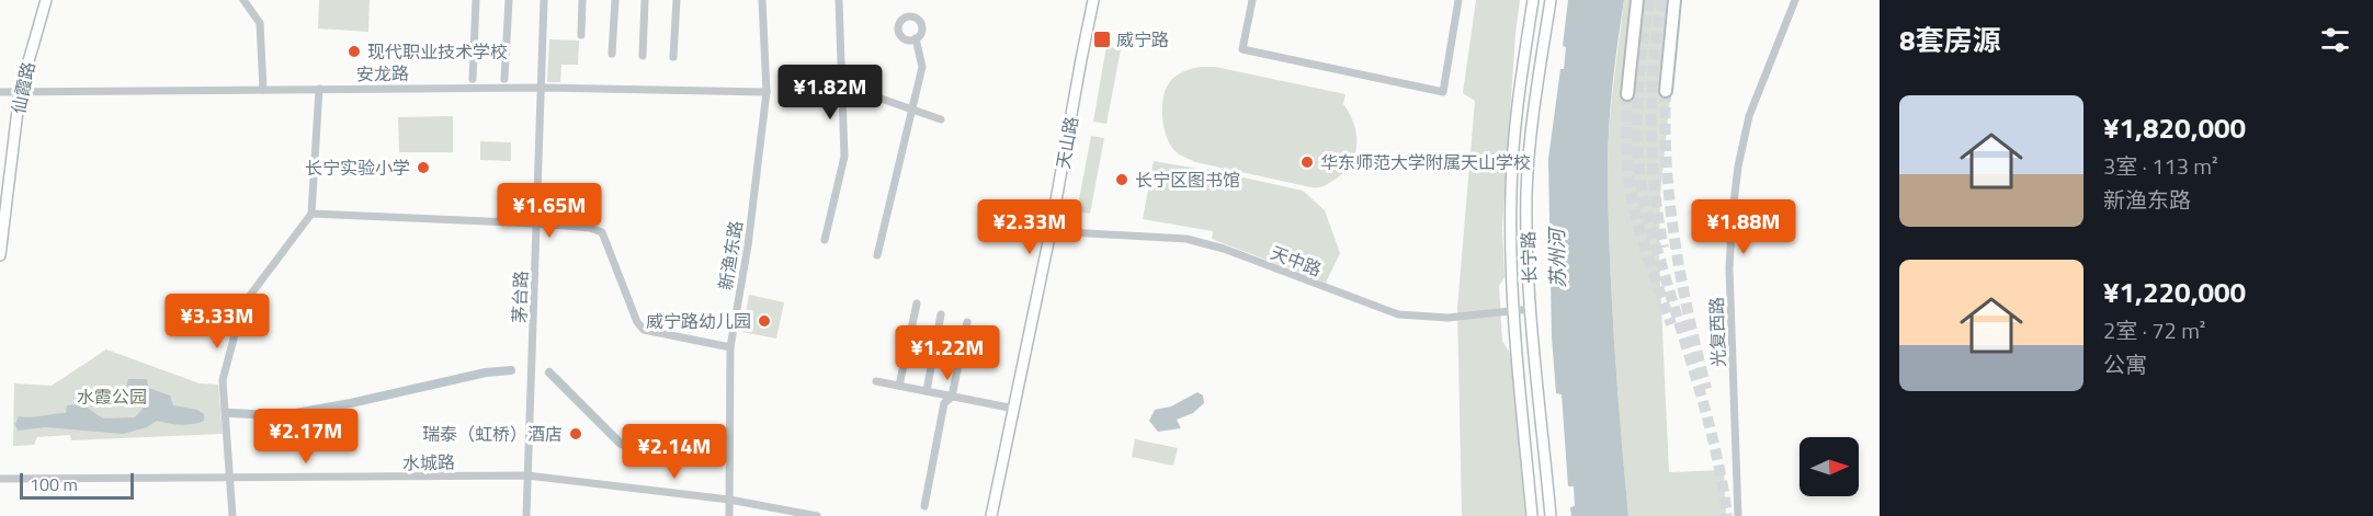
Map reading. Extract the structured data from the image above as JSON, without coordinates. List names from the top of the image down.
{
  "streets": {
    "main road": ["仙霞路", "天山路", "长宁路"],
    "street": [
      "安龙路",
      "新渔东路",
      "天中路",
      "茅台路",
      "光复西路",
      "水城路"
    ]
  },
  "crossings": [
    ["安龙路", "仙霞路"],
    ["安龙路", "新渔东路"],
    ["安龙路", "茅台路"],
    ["天山路", "天中路"],
    ["新渔东路", "水城路"],
    ["长宁路", "天中路"],
    ["茅台路", "水城路"]
  ],
  "water": ["苏州河"],
  "parks": ["水霞公园"],
  "places": {
    "transit": ["威宁路"],
    "other": [
      "现代职业技术学校",
      "华东师范大学附属天山学校",
      "长宁实验小学",
      "长宁区图书馆",
      "威宁路幼儿园",
      "瑞泰（虹桥）酒店"
    ]
  },
  "scale_bar": "100 m",
  "north": "right",
  "page": {
    "heading": "8套房源",
    "price": [
      "¥1.82M",
      "¥1.65M",
      "¥2.33M",
      "¥1.88M",
      "¥3.33M",
      "¥1.22M",
      "¥2.17M",
      "¥2.14M"
    ],
    "list": [
      {
        "name": "¥1,820,000",
        "note": "3室 · 113 m² · 新渔东路"
      },
      {
        "name": "¥1,220,000",
        "note": "2室 · 72 m² · 公寓"
      }
    ],
    "scale": "100 m"
  }
}
